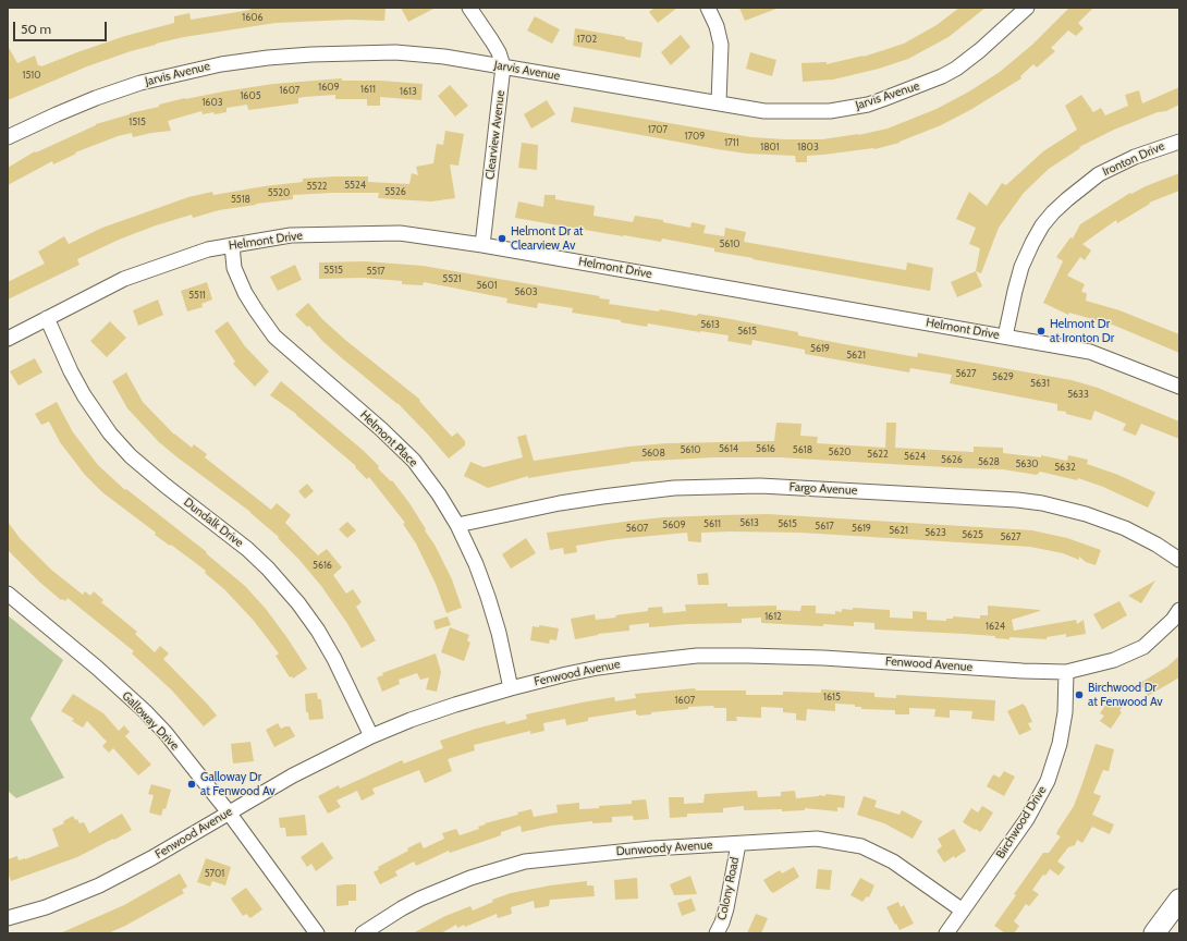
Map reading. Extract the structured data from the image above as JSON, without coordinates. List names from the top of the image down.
{
  "streets": {
    "street": [
      "Jarvis Avenue",
      "Clearview Avenue",
      "Ironton Drive",
      "Helmont Drive",
      "Helmont Place",
      "Fargo Avenue",
      "Dundalk Drive",
      "Fenwood Avenue",
      "Galloway Drive",
      "Birchwood Drive",
      "Dunwoody Avenue",
      "Colony Road"
    ]
  },
  "crossings": [
    ["Jarvis Avenue", "Clearview Avenue"],
    ["Clearview Avenue", "Helmont Drive"],
    ["Ironton Drive", "Helmont Drive"],
    ["Helmont Drive", "Helmont Place"],
    ["Helmont Drive", "Dundalk Drive"],
    ["Helmont Place", "Fargo Avenue"],
    ["Helmont Place", "Fenwood Avenue"],
    ["Dundalk Drive", "Fenwood Avenue"],
    ["Fenwood Avenue", "Galloway Drive"],
    ["Fenwood Avenue", "Birchwood Drive"],
    ["Birchwood Drive", "Dunwoody Avenue"],
    ["Dunwoody Avenue", "Colony Road"]
  ],
  "places": [
    "Helmont Dr at Clearview Av",
    "Helmont Dr at Ironton Dr",
    "Birchwood Dr at Fenwood Av",
    "Galloway Dr at Fenwood Av"
  ],
  "house_numbers": [
    "1606",
    "1702",
    "1510",
    "1609",
    "1611",
    "1607",
    "1613",
    "1605",
    "1603",
    "1515",
    "1707",
    "1709",
    "1711",
    "1801",
    "1803",
    "5524",
    "5522",
    "5526",
    "5520",
    "5518",
    "5610",
    "5515",
    "5517",
    "5521",
    "5601",
    "5603",
    "5511",
    "5613",
    "5615",
    "5619",
    "5621",
    "5627",
    "5629",
    "5631",
    "5633",
    "5614",
    "5616",
    "5610",
    "5618",
    "5620",
    "5608",
    "5622",
    "5624",
    "5626",
    "5628",
    "5630",
    "5632",
    "5613",
    "5611",
    "5615",
    "5609",
    "5617",
    "5607",
    "5619",
    "5621",
    "5623",
    "5625",
    "5627",
    "5616",
    "1612",
    "1624",
    "1615",
    "1607",
    "5701"
  ],
  "scale_bar": "50 m"
}
